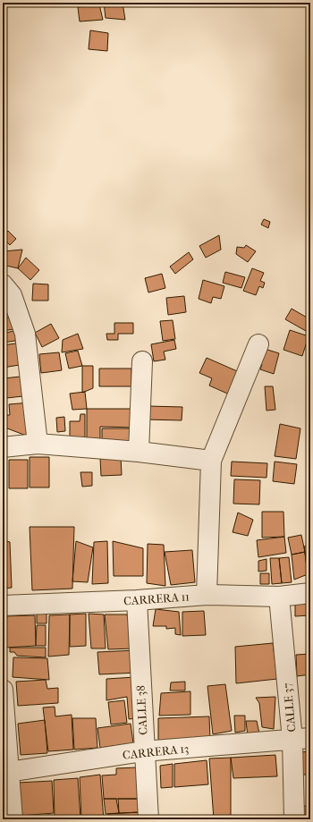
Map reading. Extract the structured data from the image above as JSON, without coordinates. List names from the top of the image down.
{
  "streets": {
    "street": [
      "CARRERA 11",
      "CALLE 37",
      "CALLE 38",
      "CARRERA 13"
    ]
  },
  "crossings": [
    ["CARRERA 11", "CALLE 37"],
    ["CARRERA 11", "CALLE 38"],
    ["CALLE 37", "CARRERA 13"],
    ["CALLE 38", "CARRERA 13"]
  ]
}
